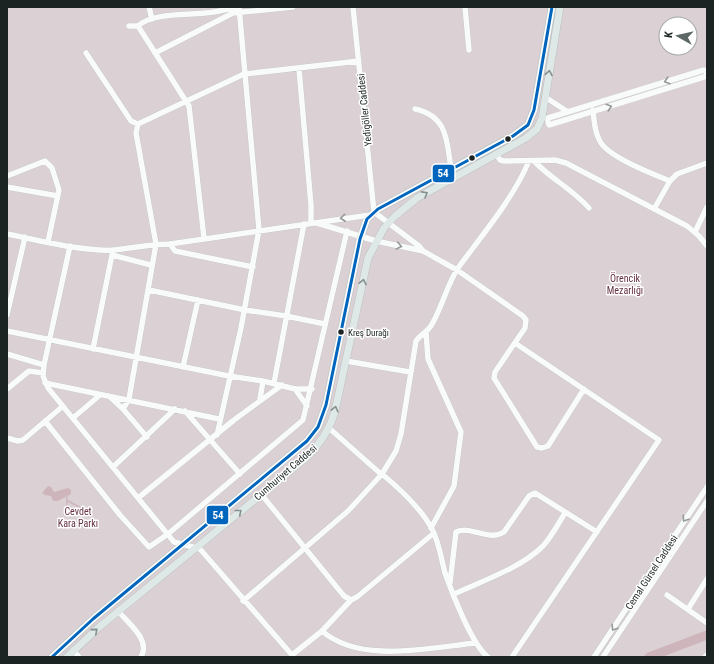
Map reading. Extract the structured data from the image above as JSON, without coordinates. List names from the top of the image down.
{
  "streets": {
    "main road": ["Cumhuriyet Caddesi"],
    "street": ["Yedigöller Caddesi", "Cemal Gürsel Caddesi"]
  },
  "crossings": [
    ["Yedigöller Caddesi", "Cumhuriyet Caddesi"]
  ],
  "parks": ["Örencik Mezarlığı", "Cevdet Kara Parkı"],
  "places": ["Kreş Durağı"],
  "lines": ["transit line 54"],
  "north": "left"
}
